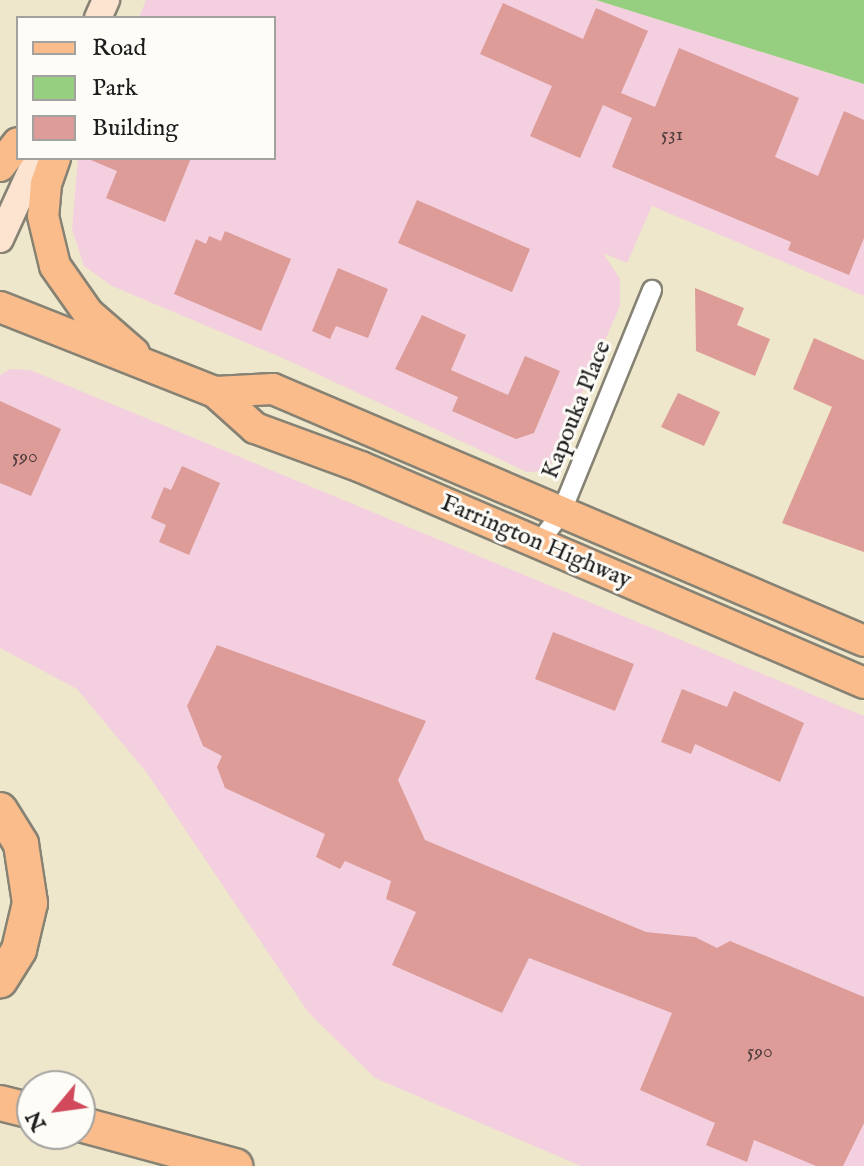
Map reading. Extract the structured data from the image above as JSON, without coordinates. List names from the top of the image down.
{
  "streets": {
    "main road": ["Farrington Highway"],
    "street": ["Kapouka Place"]
  },
  "crossings": [
    ["Kapouka Place", "Farrington Highway"]
  ],
  "house_numbers": ["531", "590", "590"],
  "legend": ["Road", "Park", "Building"],
  "north": "bottom left"
}
